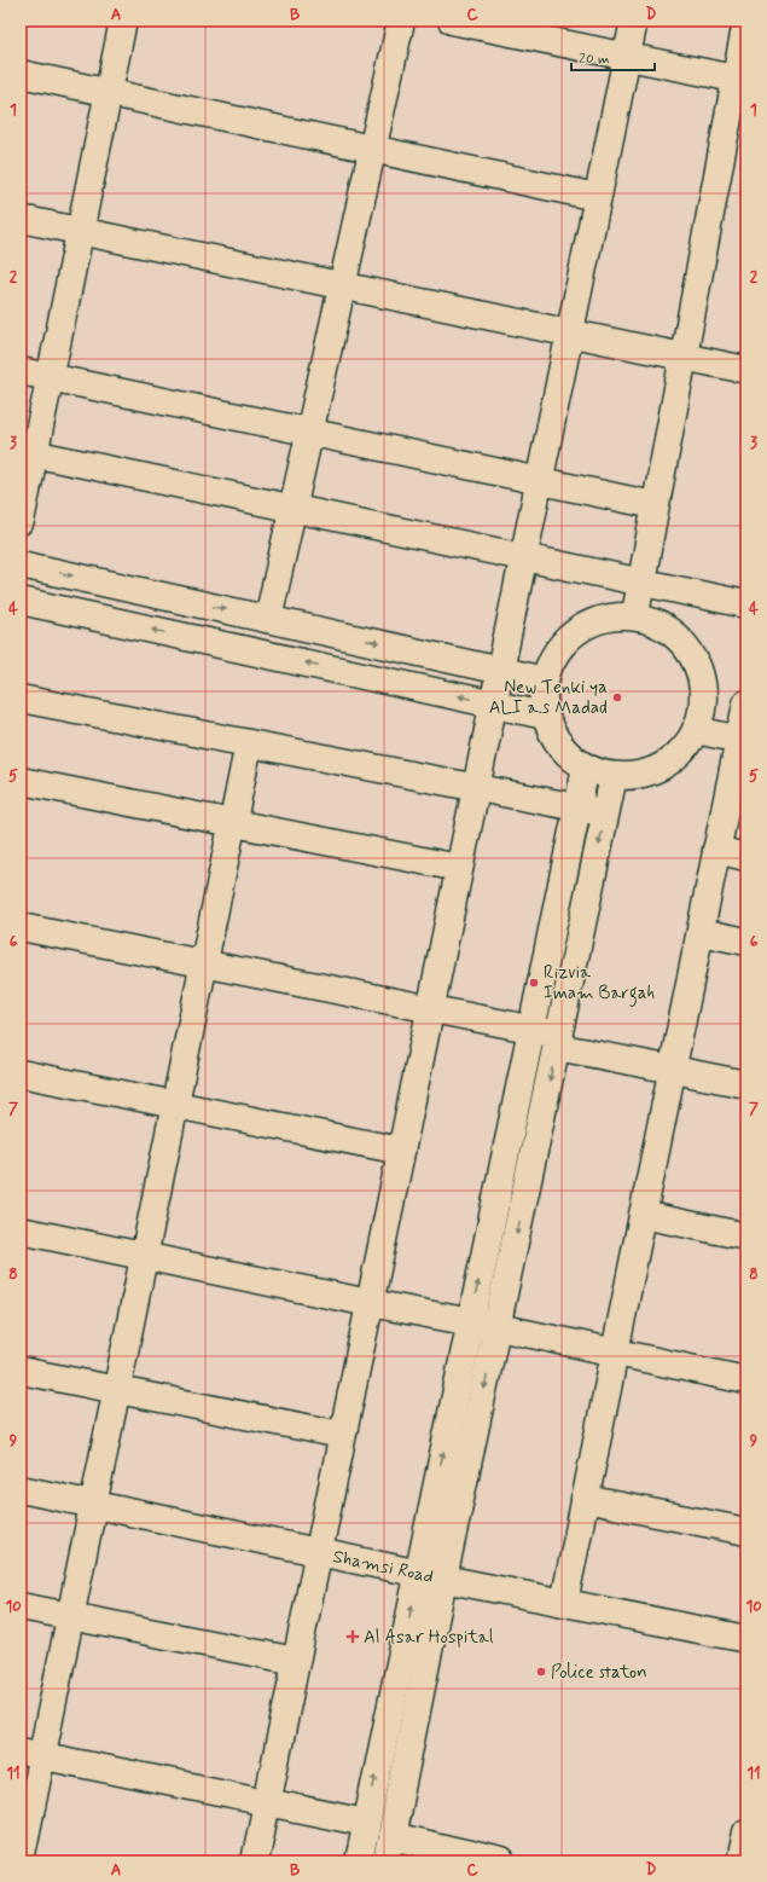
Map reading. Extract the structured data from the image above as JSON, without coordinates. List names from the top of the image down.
{
  "streets": {
    "street": ["Shamsi Road"]
  },
  "places": {
    "other": ["New Tenki ya ALI a.s Madad", "Rizvia Imam Bargah", "Police staton"],
    "health": ["Al Asar Hospital"]
  },
  "scale_bar": "20 m",
  "grid": {
    "columns": [
      "A",
      "B",
      "C",
      "D"
    ],
    "rows": [
      "1",
      "2",
      "3",
      "4",
      "5",
      "6",
      "7",
      "8",
      "9",
      "10",
      "11"
    ]
  }
}
